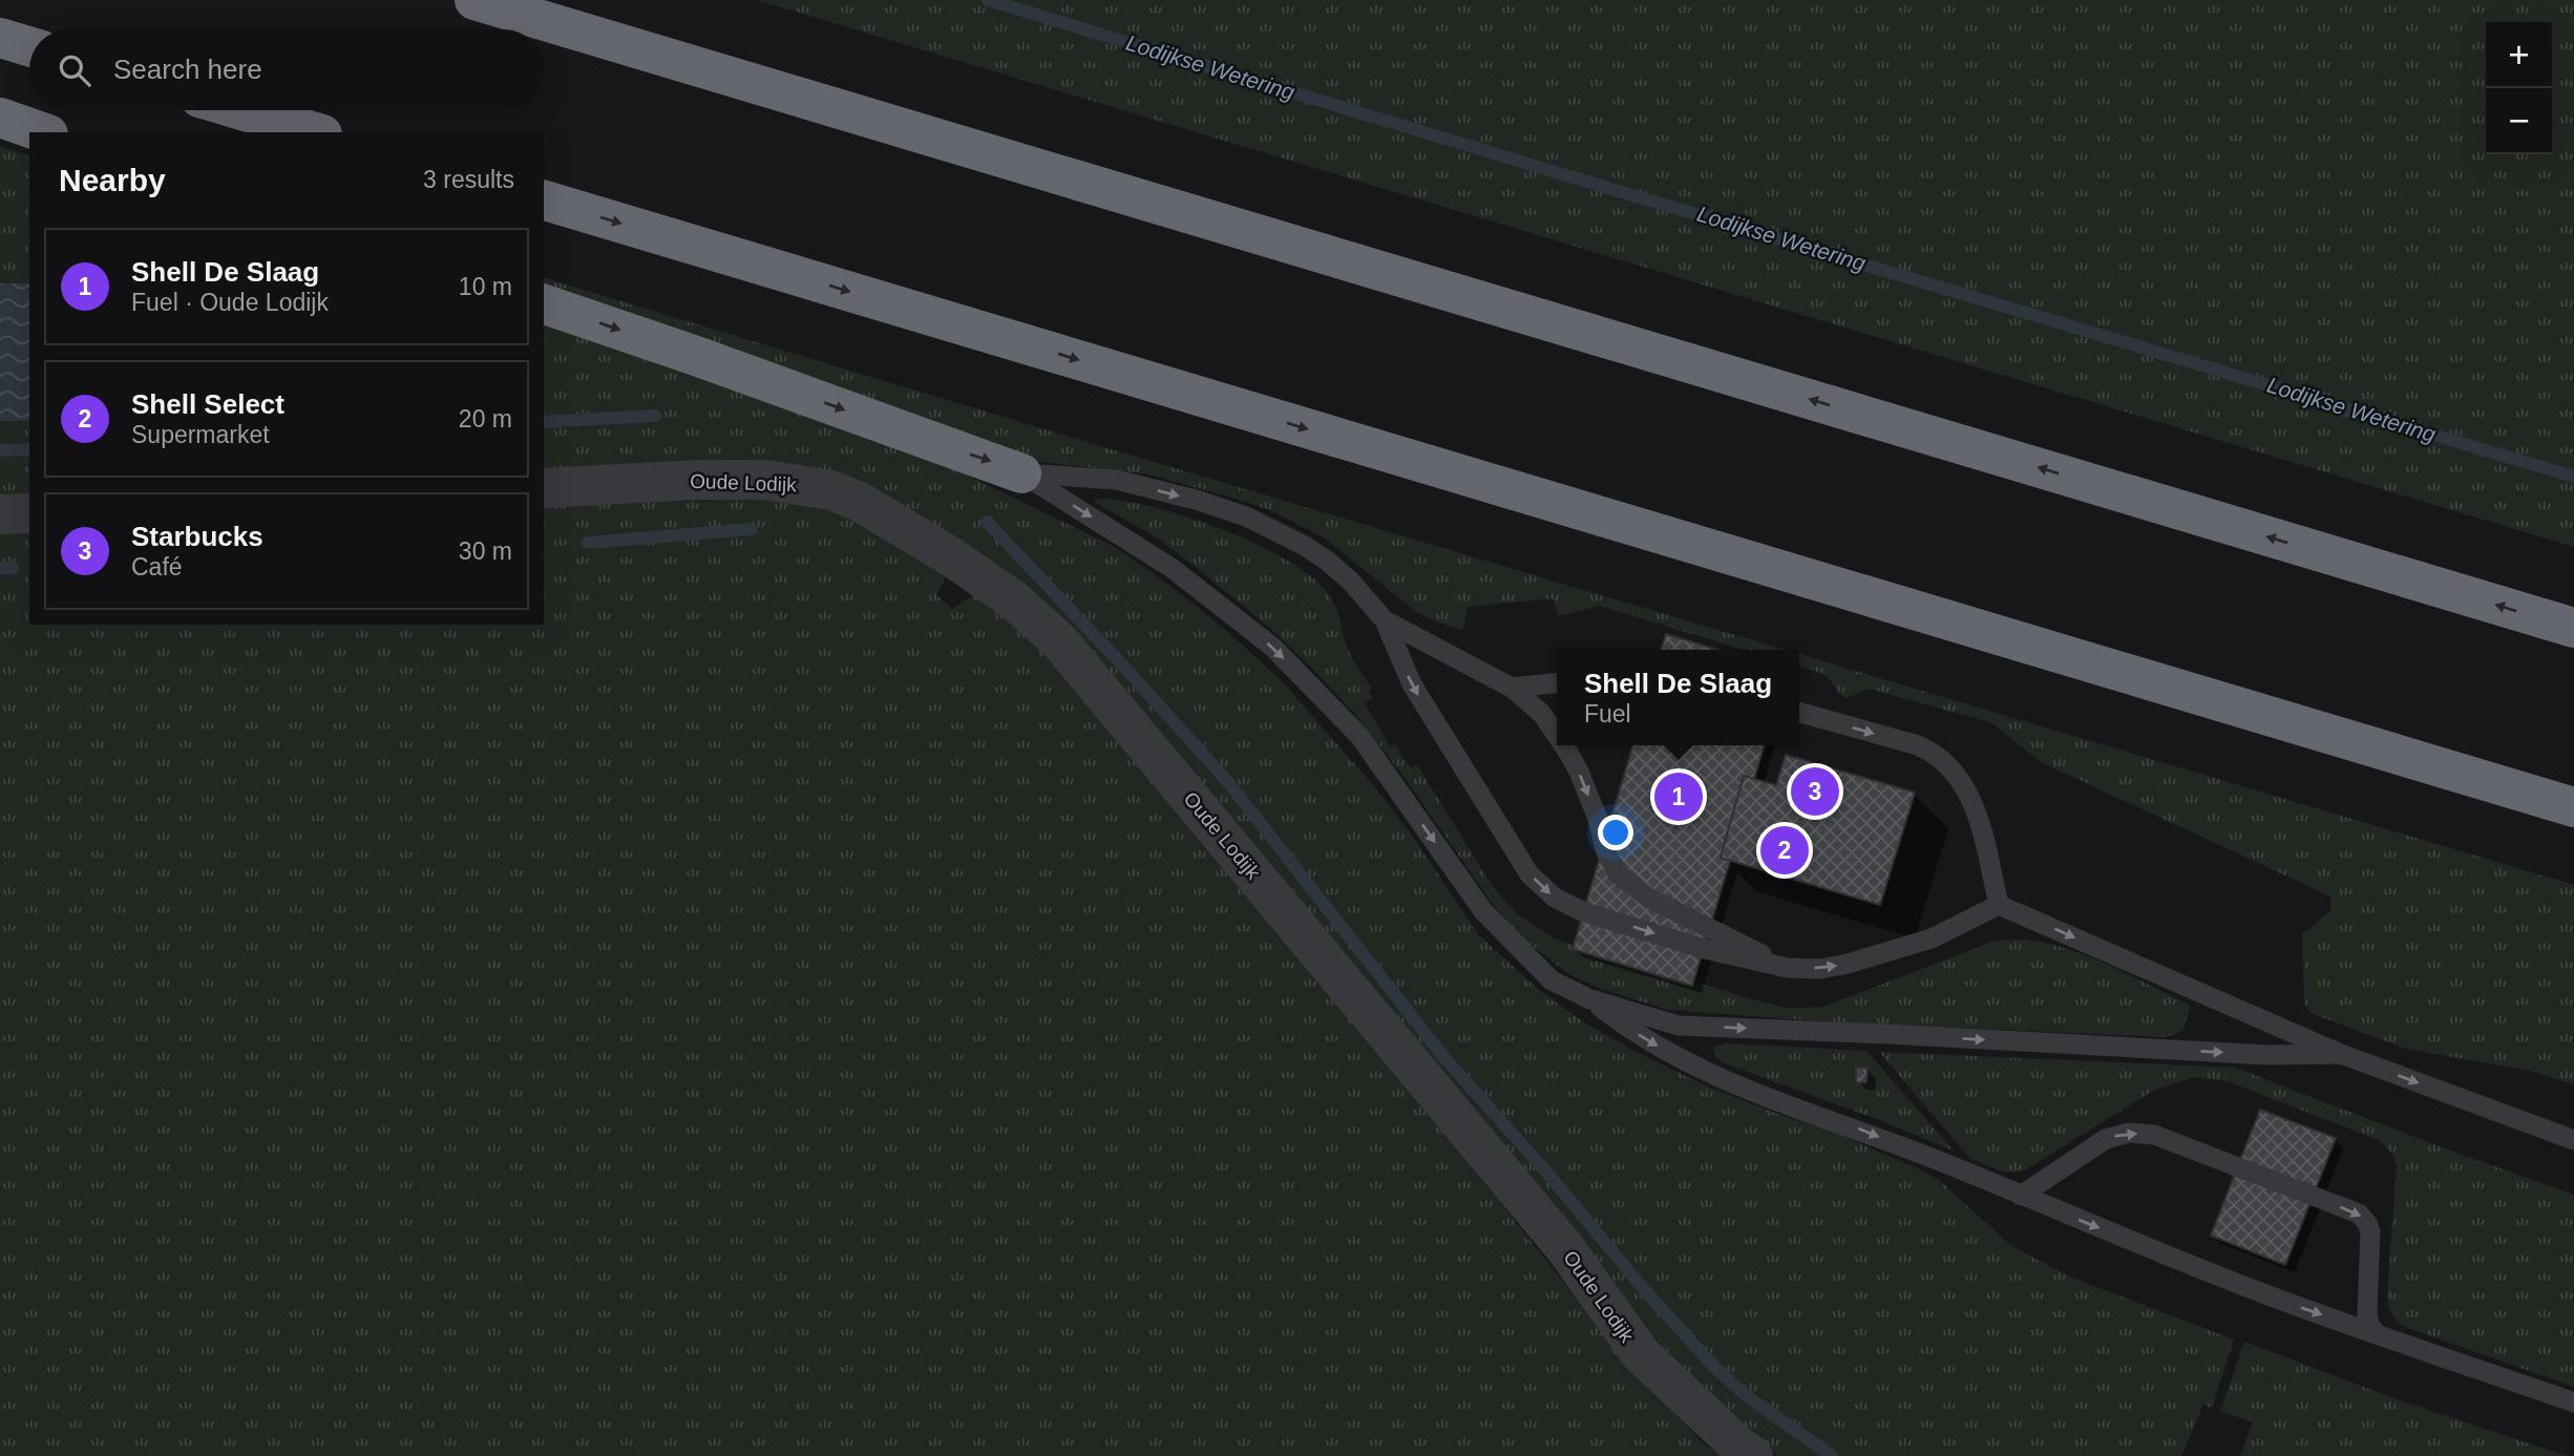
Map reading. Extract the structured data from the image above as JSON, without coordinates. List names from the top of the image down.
{
  "streets": {
    "street": ["Oude Lodijk"]
  },
  "water": ["Lodijkse Wetering"],
  "page": {
    "map_buttons": ["+", "−"],
    "search": "Search here",
    "heading": ["Nearby", "3 results"],
    "list": [
      {
        "mark": "1",
        "name": "Shell De Slaag",
        "note": "Fuel · Oude Lodijk",
        "value": "10 m"
      },
      {
        "mark": "2",
        "name": "Shell Select",
        "note": "Supermarket",
        "value": "20 m"
      },
      {
        "mark": "3",
        "name": "Starbucks",
        "note": "Café",
        "value": "30 m"
      }
    ],
    "popup": ["Shell De Slaag", "Fuel"],
    "pins": ["3", "1", "2"]
  }
}
